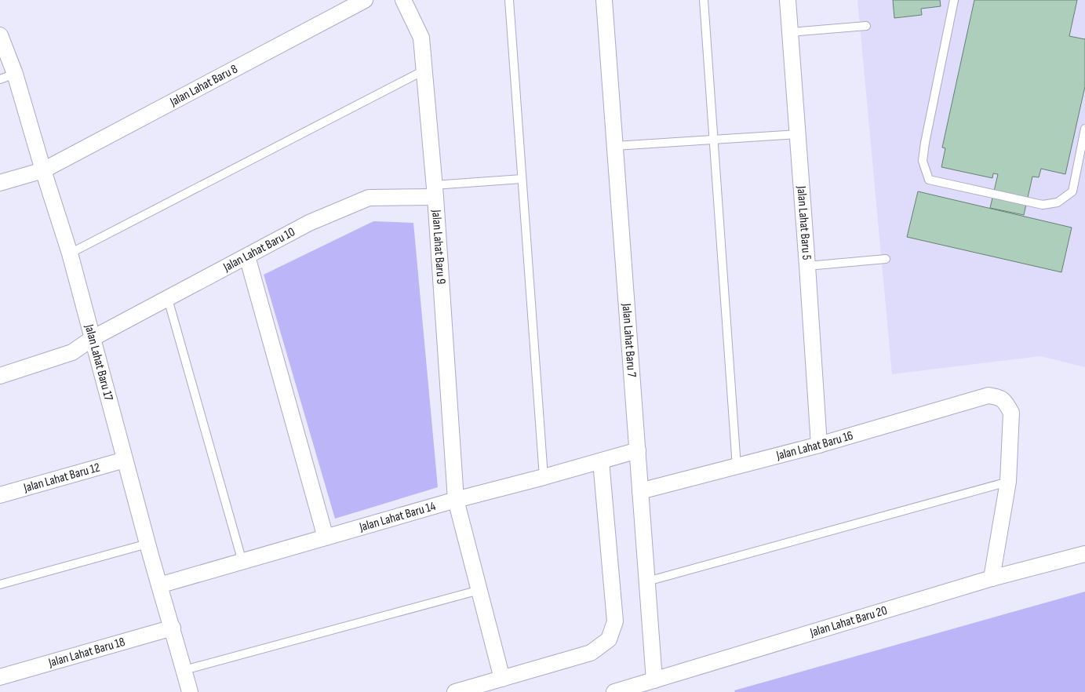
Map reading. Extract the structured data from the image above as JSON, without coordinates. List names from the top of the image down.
{
  "streets": {
    "street": [
      "Jalan Lahat Baru 8",
      "Jalan Lahat Baru 5",
      "Jalan Lahat Baru 9",
      "Jalan Lahat Baru 10",
      "Jalan Lahat Baru 7",
      "Jalan Lahat Baru 17",
      "Jalan Lahat Baru 16",
      "Jalan Lahat Baru 12",
      "Jalan Lahat Baru 14",
      "Jalan Lahat Baru 20",
      "Jalan Lahat Baru 18"
    ]
  },
  "crossings": [
    ["Jalan Lahat Baru 8", "Jalan Lahat Baru 17"],
    ["Jalan Lahat Baru 5", "Jalan Lahat Baru 16"],
    ["Jalan Lahat Baru 9", "Jalan Lahat Baru 10"],
    ["Jalan Lahat Baru 9", "Jalan Lahat Baru 14"],
    ["Jalan Lahat Baru 10", "Jalan Lahat Baru 17"],
    ["Jalan Lahat Baru 7", "Jalan Lahat Baru 16"],
    ["Jalan Lahat Baru 7", "Jalan Lahat Baru 14"],
    ["Jalan Lahat Baru 7", "Jalan Lahat Baru 20"],
    ["Jalan Lahat Baru 17", "Jalan Lahat Baru 12"],
    ["Jalan Lahat Baru 17", "Jalan Lahat Baru 14"],
    ["Jalan Lahat Baru 17", "Jalan Lahat Baru 18"]
  ]
}
